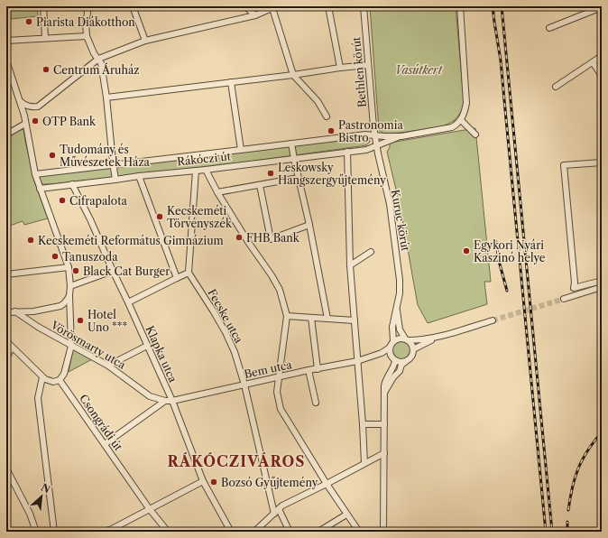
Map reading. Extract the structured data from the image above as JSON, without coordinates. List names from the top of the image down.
{
  "streets": {
    "street": [
      "Bethlen körút",
      "Rákóczi út",
      "Kuruc körút",
      "Fecske utca",
      "Vörösmarty utca",
      "Klapka utca",
      "Bem utca",
      "Csongrádi út"
    ]
  },
  "crossings": [
    ["Bethlen körút", "Rákóczi út"],
    ["Bethlen körút", "Kuruc körút"],
    ["Rákóczi út", "Kuruc körút"],
    ["Rákóczi út", "Klapka utca"],
    ["Kuruc körút", "Bem utca"],
    ["Fecske utca", "Bem utca"],
    ["Vörösmarty utca", "Klapka utca"],
    ["Vörösmarty utca", "Bem utca"],
    ["Klapka utca", "Bem utca"]
  ],
  "districts": ["RÁKÓCZIVÁROS"],
  "parks": ["Vasútkert"],
  "places": [
    "Piarista Diákotthon",
    "Centrum Áruház",
    "OTP Bank",
    "Pastronomia Bistro",
    "Tudomány és Művészetek Háza",
    "Leskowsky Hangszergyűjtemény",
    "Cifrapalota",
    "Kecskeméti Törvényszék",
    "FHB Bank",
    "Kecskeméti Református Gimnázium",
    "Egykori Nyári Kaszinó helye",
    "Tanuszoda",
    "Black Cat Burger",
    "Hotel Uno ***",
    "Bozsó Gyűjtemény"
  ],
  "north": "top right"
}
